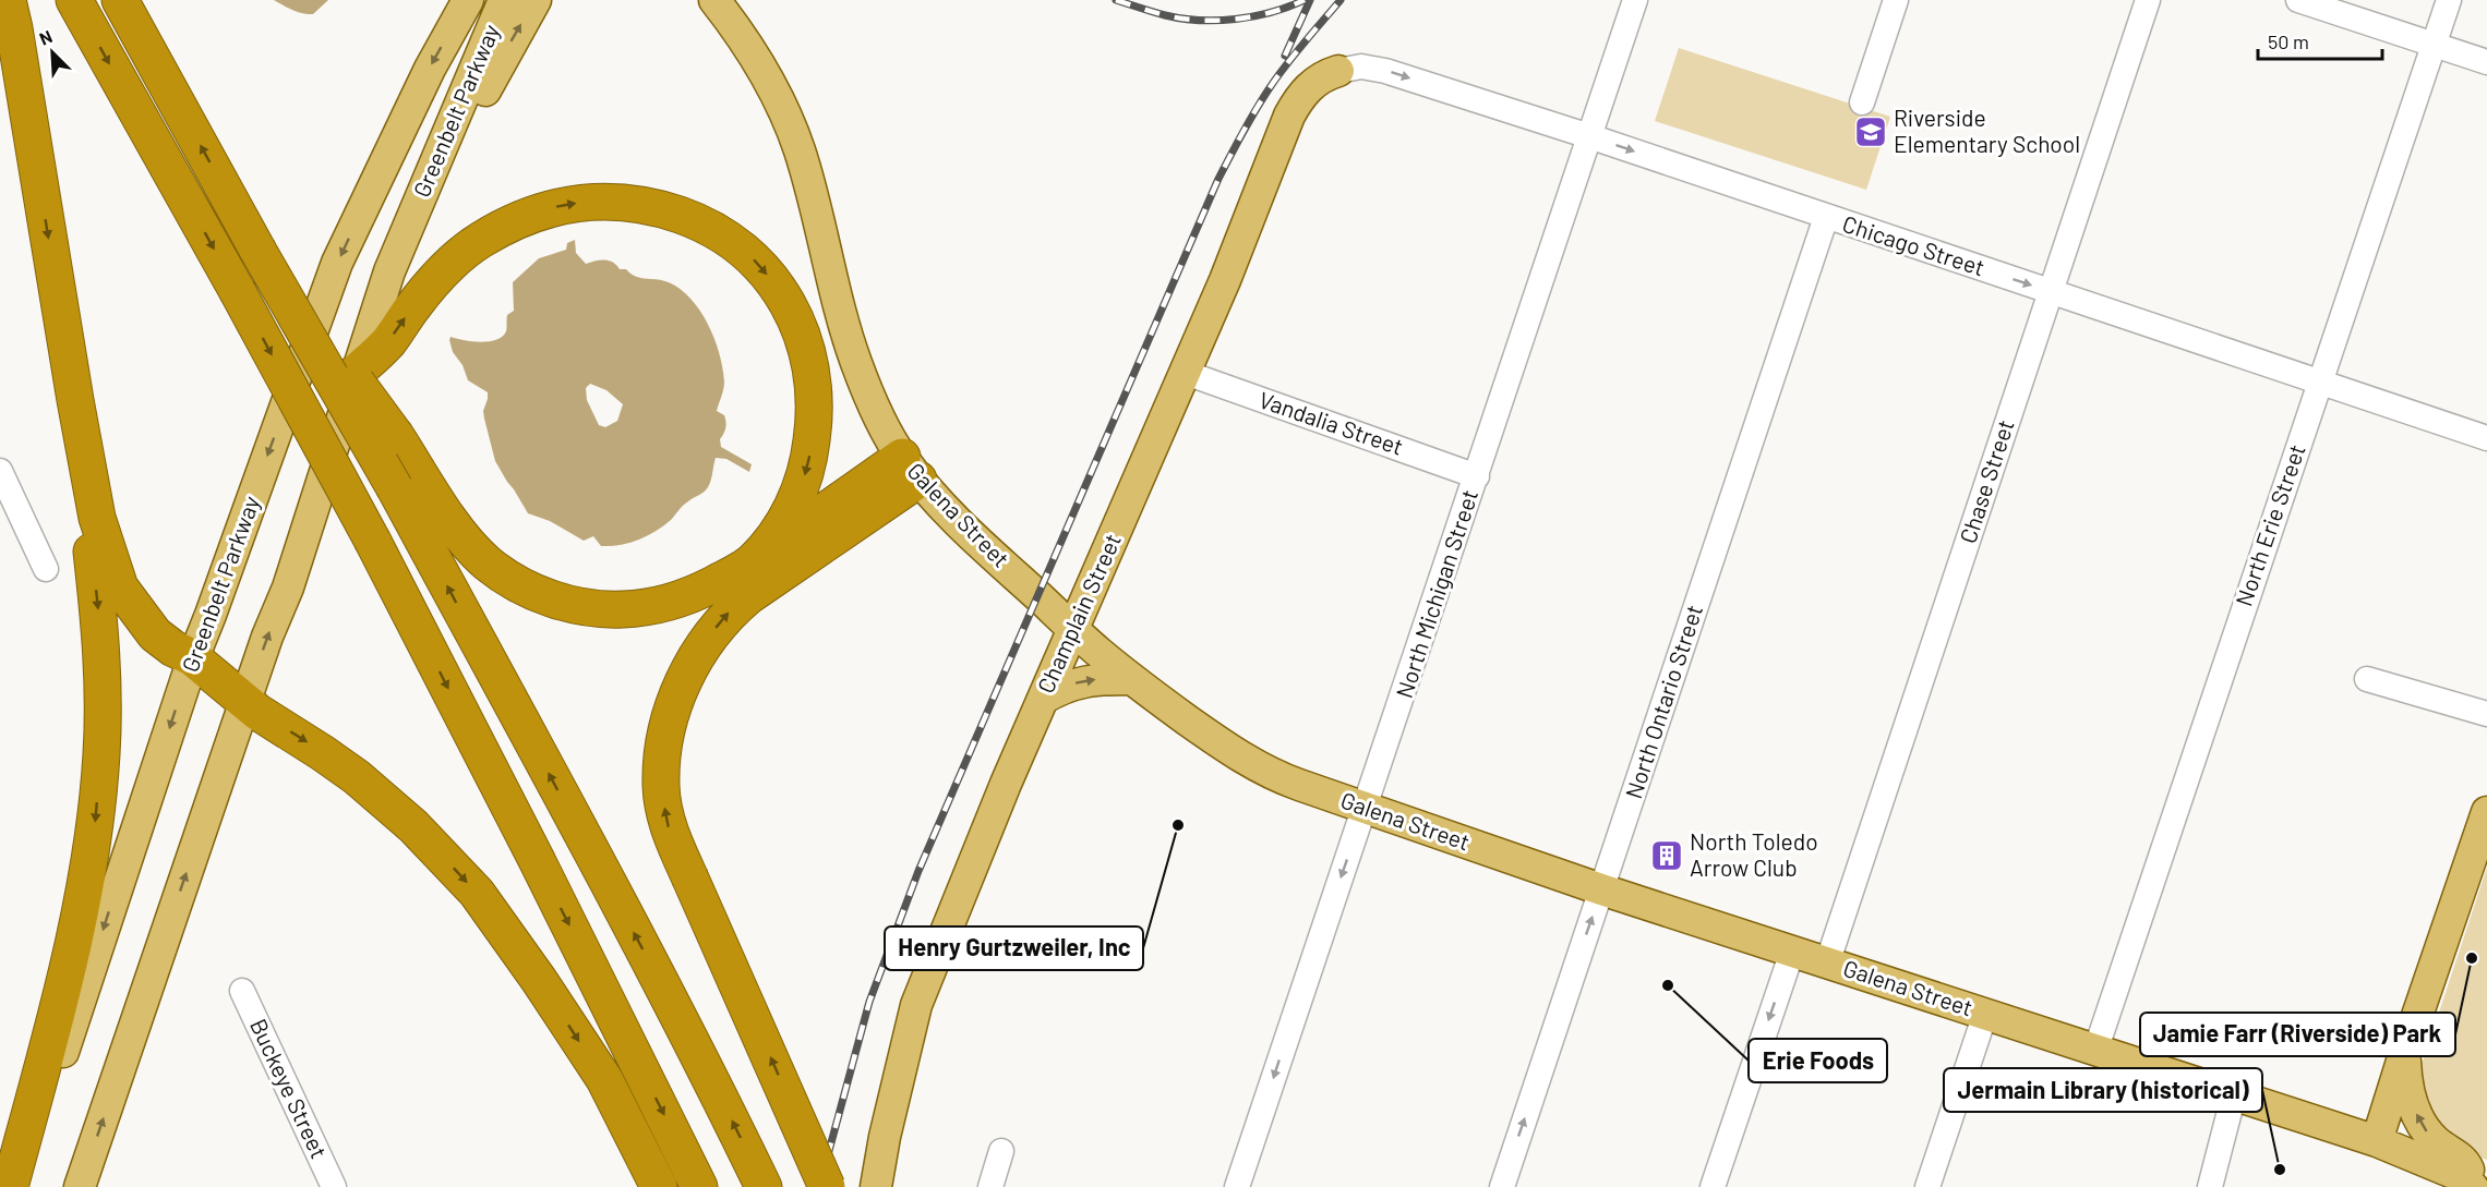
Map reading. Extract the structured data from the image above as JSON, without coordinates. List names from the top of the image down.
{
  "streets": {
    "main road": ["Greenbelt Parkway", "Galena Street", "Champlain Street"],
    "street": [
      "Chicago Street",
      "Vandalia Street",
      "Chase Street",
      "North Erie Street",
      "North Michigan Street",
      "North Ontario Street",
      "Buckeye Street"
    ]
  },
  "crossings": [
    ["Chicago Street", "Chase Street"],
    ["Chicago Street", "North Erie Street"],
    ["Chicago Street", "North Michigan Street"],
    ["Chicago Street", "Champlain Street"],
    ["Chicago Street", "North Ontario Street"],
    ["Vandalia Street", "North Michigan Street"],
    ["Vandalia Street", "Champlain Street"],
    ["Chase Street", "Galena Street"],
    ["Galena Street", "North Erie Street"],
    ["Galena Street", "North Michigan Street"],
    ["Galena Street", "Champlain Street"],
    ["Galena Street", "North Ontario Street"]
  ],
  "one_way": ["Chicago Street"],
  "places": {
    "school or university": ["Riverside Elementary School"],
    "other": [
      "Henry Gurtzweiler, Inc",
      "Jamie Farr (Riverside) Park",
      "Erie Foods",
      "Jermain Library (historical)"
    ],
    "building": ["North Toledo Arrow Club"]
  },
  "scale_bar": "50 m",
  "north": "top left"
}
